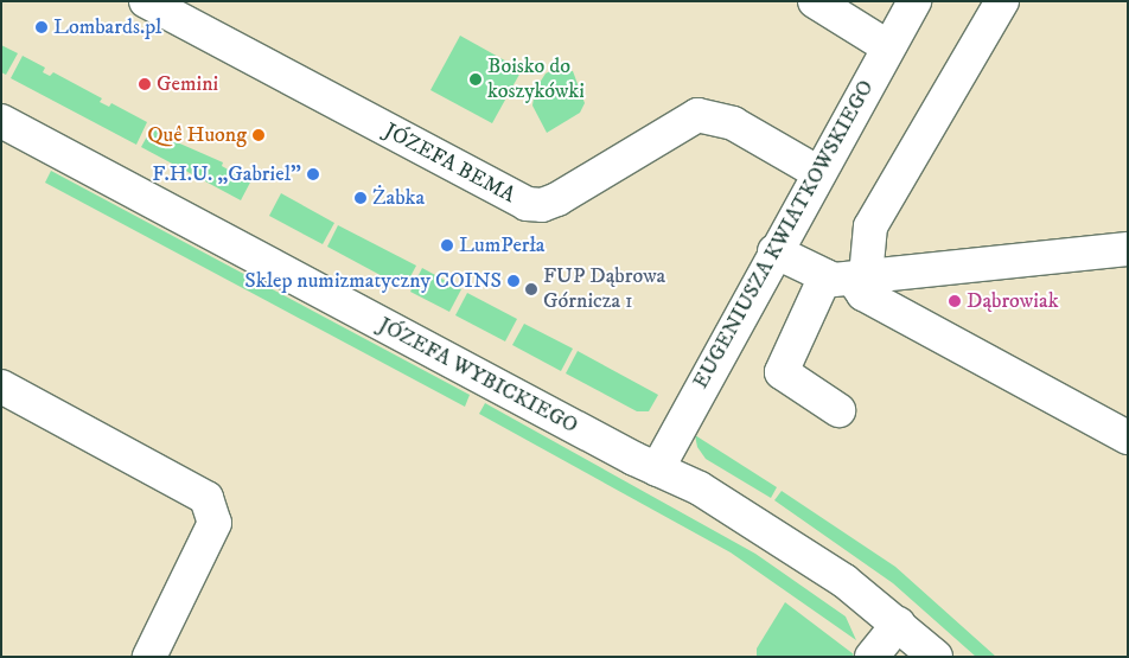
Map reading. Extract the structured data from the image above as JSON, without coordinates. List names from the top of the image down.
{
  "streets": {
    "street": ["JÓZEFA BEMA", "EUGENIUSZA KWIATKOWSKIEGO", "JÓZEFA WYBICKIEGO"]
  },
  "crossings": [
    ["JÓZEFA BEMA", "EUGENIUSZA KWIATKOWSKIEGO"],
    ["EUGENIUSZA KWIATKOWSKIEGO", "JÓZEFA WYBICKIEGO"]
  ],
  "places": [
    "Lombards.pl",
    "Boisko do koszykówki",
    "Gemini",
    "Quê Huong",
    "F.H.U. „Gabriel”",
    "Żabka",
    "LumPerła",
    "Sklep numizmatyczny COINS",
    "FUP Dąbrowa Górnicza 1",
    "Dąbrowiak"
  ]
}
